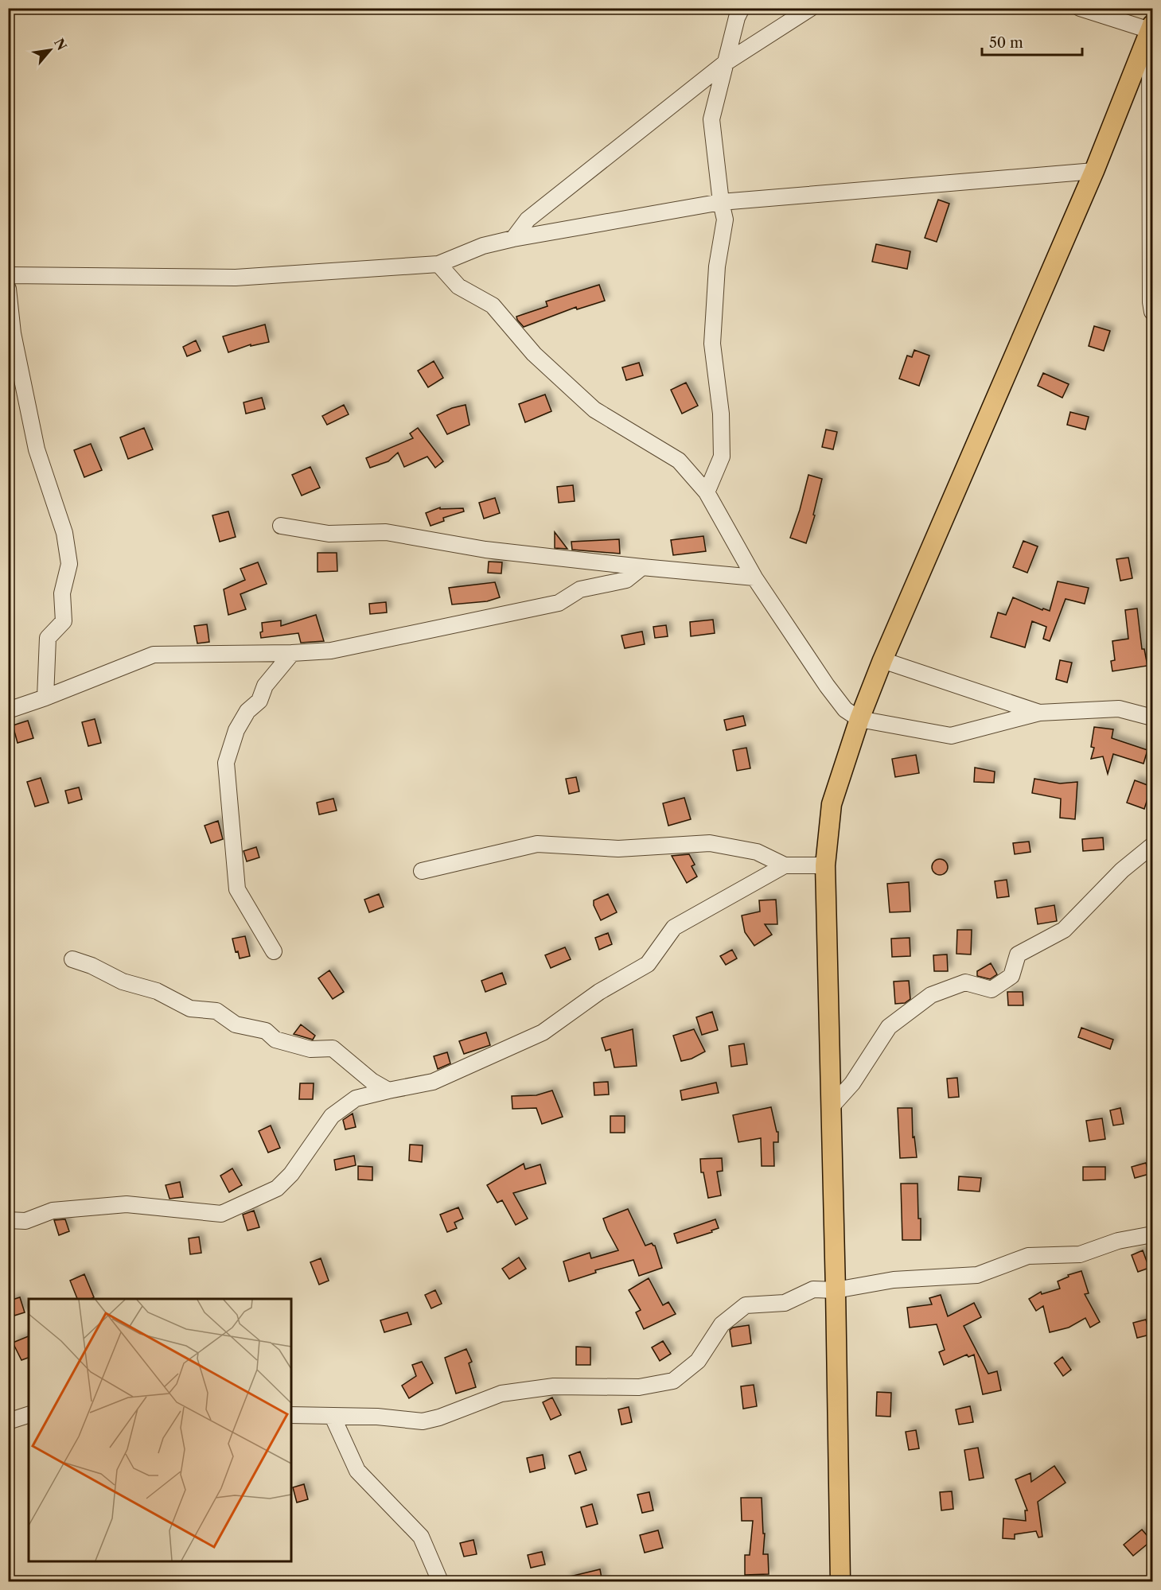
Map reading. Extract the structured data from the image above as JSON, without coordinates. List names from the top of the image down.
{
  "scale_bar": "50 m",
  "north": "top right"
}
